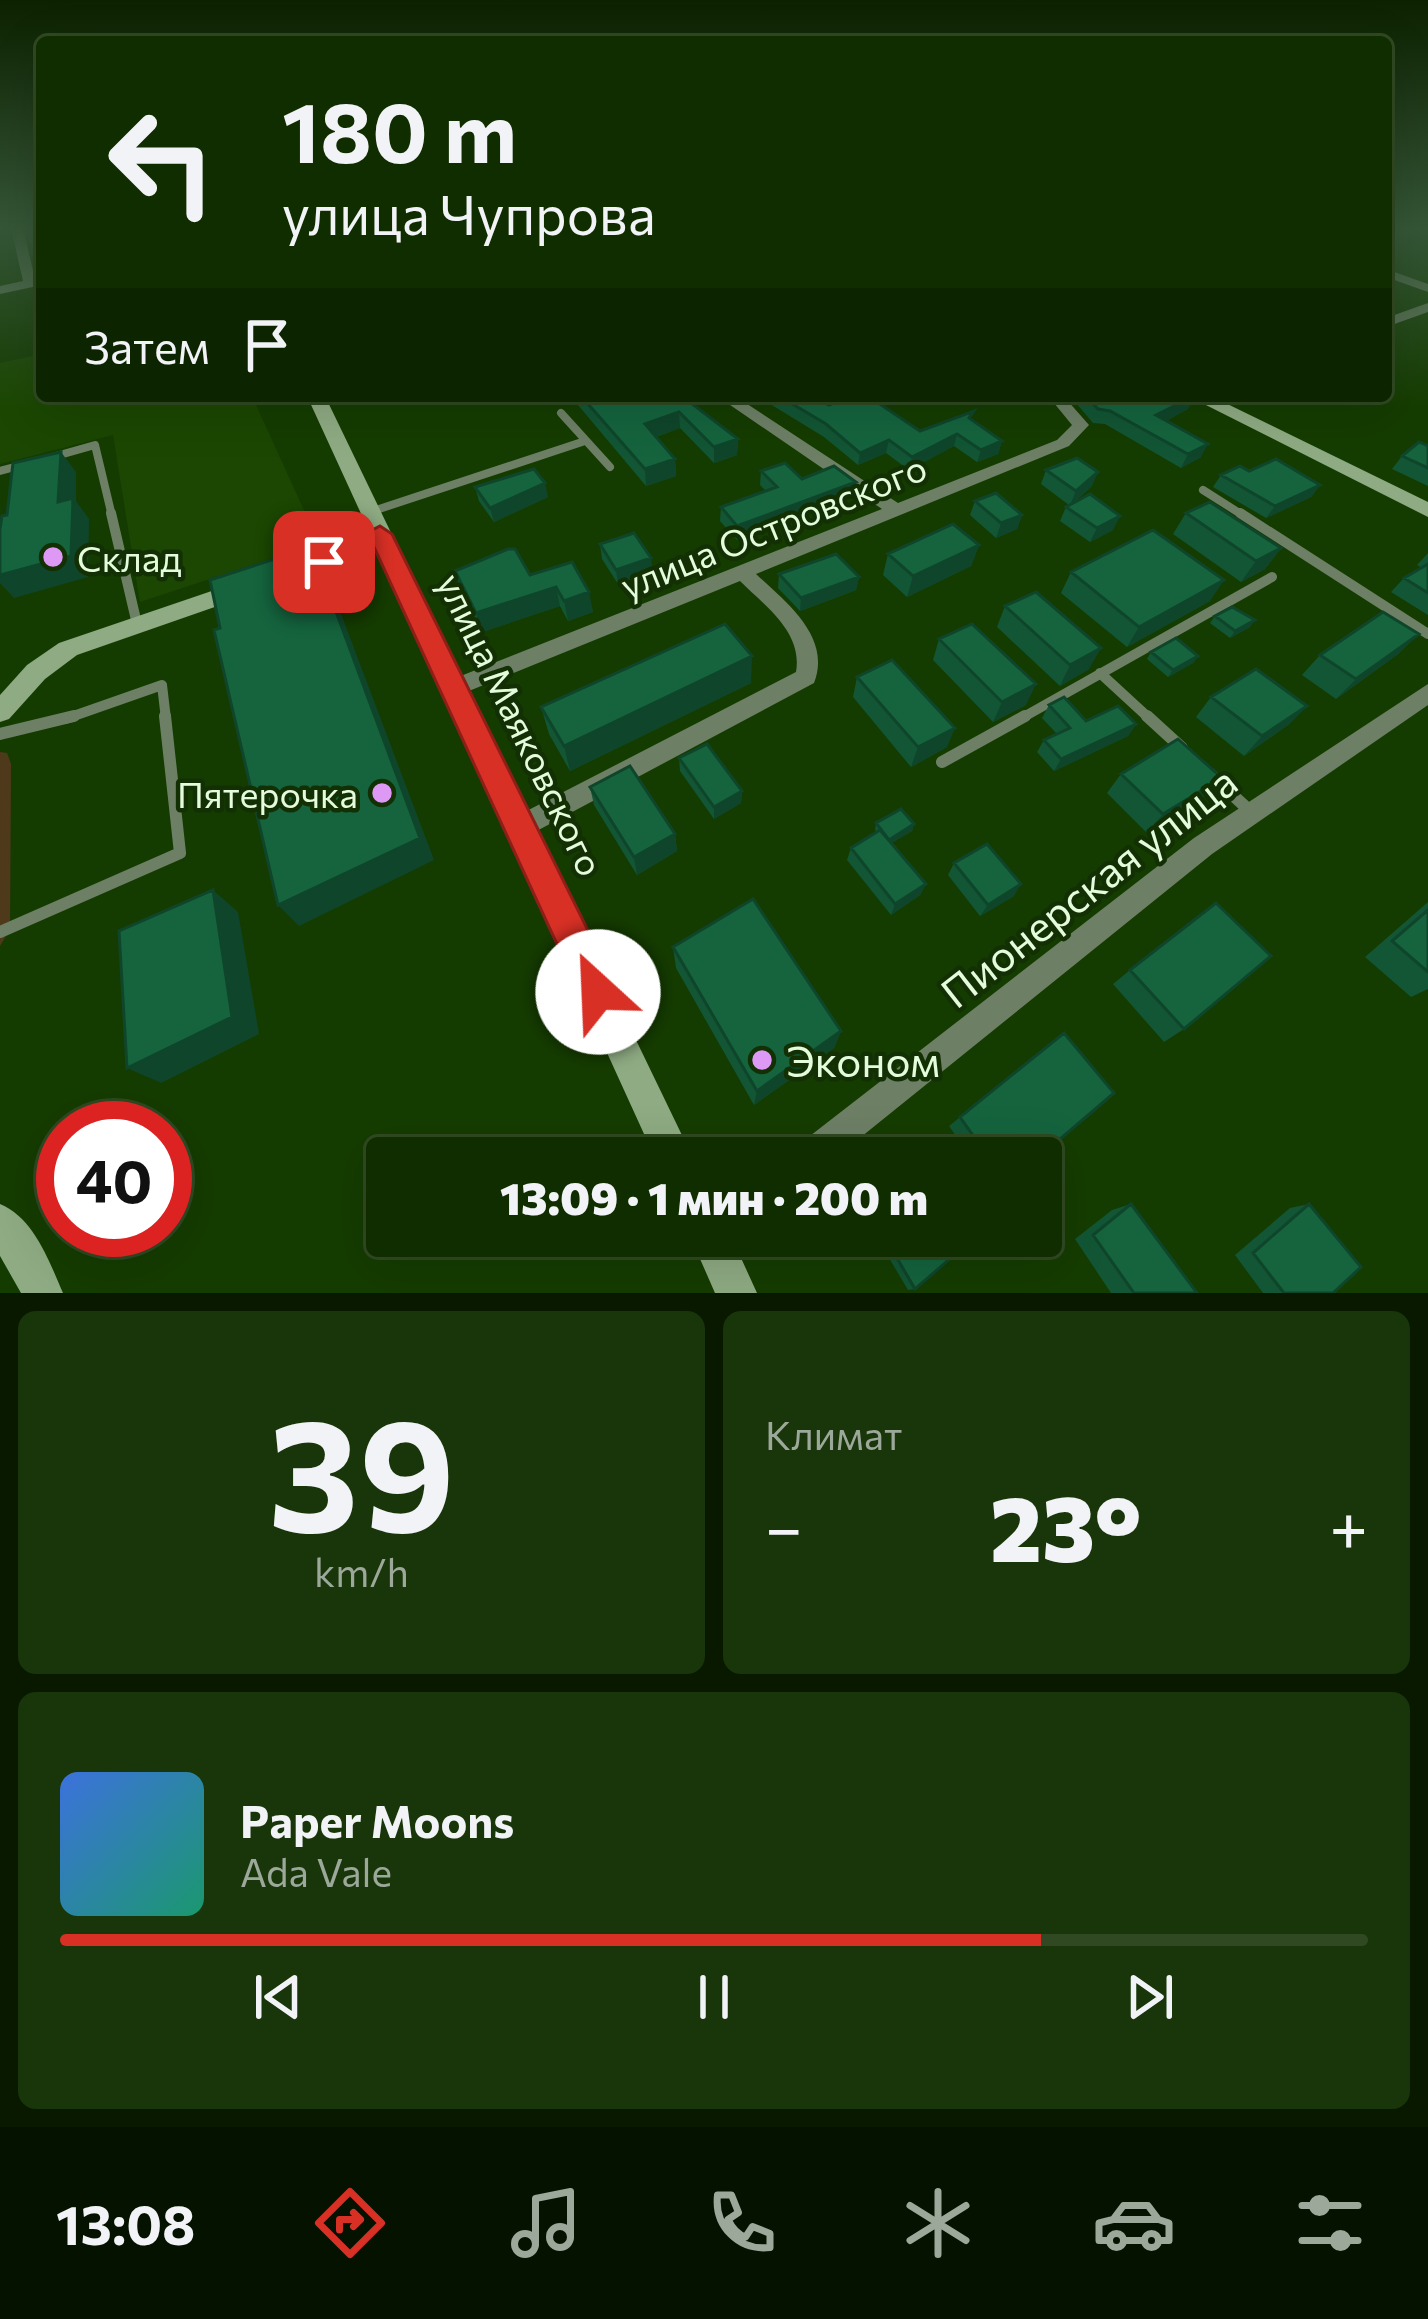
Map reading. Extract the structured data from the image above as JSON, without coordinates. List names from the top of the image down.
{
  "streets": {
    "street": ["улица Островского", "улица Маяковского", "Пионерская улица"]
  },
  "crossings": [
    ["улица Островского", "улица Маяковского"]
  ],
  "places": ["Склад", "Пятерочка", "Эконом"],
  "page": {
    "turn": ["180 m", "улица Чупрова"],
    "then": "Затем",
    "limit": "40",
    "trip": "13:09 · 1 мин · 200 m",
    "tile": [
      ["39", "km/h"],
      "Климат"
    ],
    "heat": ["−", "23°", "+"],
    "song": ["Paper Moons", "Ada Vale"],
    "tabs": "13:08"
  }
}
